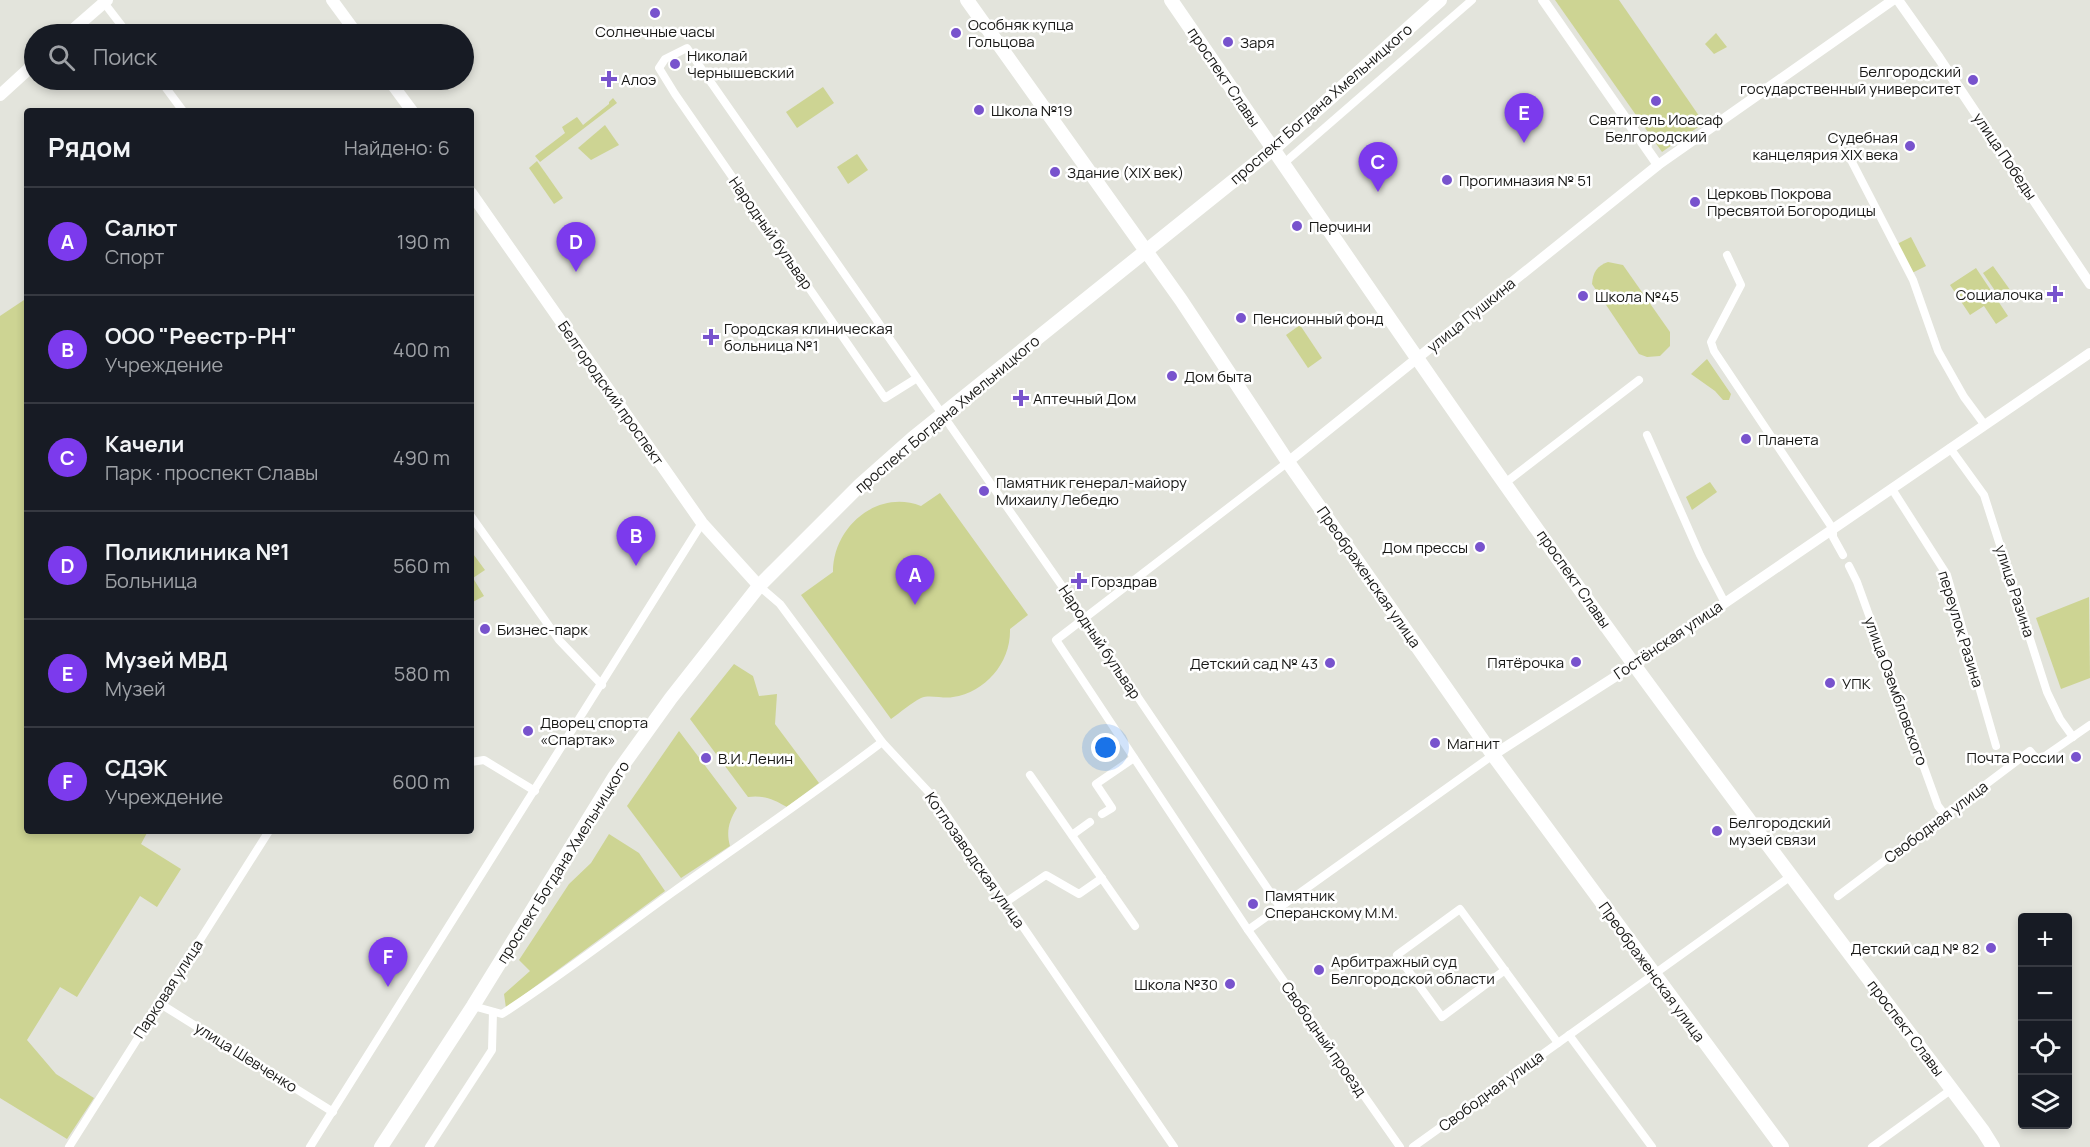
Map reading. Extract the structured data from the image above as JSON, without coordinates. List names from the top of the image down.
{
  "streets": {
    "main road": [
      "проспект Славы",
      "проспект Богдана Хмельницкого",
      "Белгородский проспект",
      "Преображенская улица"
    ],
    "street": [
      "улица Победы",
      "Народный бульвар",
      "улица Пушкина",
      "улица Разина",
      "переулок Разина",
      "Гостёнская улица",
      "улица Озембловского",
      "Свободная улица",
      "Котлозаводская улица",
      "Парковая улица",
      "Свободный проезд",
      "улица Шевченко"
    ]
  },
  "crossings": [
    ["проспект Славы", "проспект Богдана Хмельницкого"],
    ["проспект Славы", "улица Пушкина"],
    ["проспект Славы", "Гостёнская улица"],
    ["проспект Славы", "Свободная улица"],
    ["проспект Богдана Хмельницкого", "Народный бульвар"],
    ["проспект Богдана Хмельницкого", "Белгородский проспект"],
    ["проспект Богдана Хмельницкого", "Преображенская улица"],
    ["проспект Богдана Хмельницкого", "Котлозаводская улица"],
    ["Народный бульвар", "улица Пушкина"],
    ["Народный бульвар", "Гостёнская улица"],
    ["улица Пушкина", "Преображенская улица"],
    ["Белгородский проспект", "Котлозаводская улица"],
    ["Преображенская улица", "Гостёнская улица"],
    ["Преображенская улица", "Свободная улица"],
    ["улица Разина", "Гостёнская улица"],
    ["улица Разина", "Свободная улица"],
    ["переулок Разина", "Гостёнская улица"],
    ["Гостёнская улица", "Свободный проезд"],
    ["улица Озембловского", "Свободная улица"],
    ["Парковая улица", "улица Шевченко"]
  ],
  "places": {
    "other": [
      "Солнечные часы",
      "Особняк купца Гольцова",
      "Заря",
      "Николай Чернышевский",
      "Белгородский государственный университет",
      "Святитель Иоасаф Белгородский",
      "Школа №19",
      "Судебная канцелярия XIX века",
      "Здание (XIX век)",
      "Прогимназия № 51",
      "Церковь Покрова Пресвятой Богородицы",
      "Перчини",
      "Школа №45",
      "Пенсионный фонд",
      "Дом быта",
      "Планета",
      "Памятник генерал-майору Михаилу Лебедю",
      "Дом прессы",
      "Бизнес-парк",
      "Пятёрочка",
      "Детский сад № 43",
      "УПК",
      "Дворец спорта «Спартак»",
      "Магнит",
      "Почта России",
      "В.И. Ленин",
      "Белгородский музей связи",
      "Памятник Сперанскому М.М.",
      "Детский сад № 82",
      "Арбитражный суд Белгородской области",
      "Школа №30"
    ],
    "health": [
      "Алоэ",
      "Социалочка",
      "Городская клиническая больница №1",
      "Аптечный Дом",
      "Горздрав"
    ]
  },
  "page": {
    "search": "Поиск",
    "pins": [
      "E",
      "C",
      "D",
      "B",
      "A",
      "F"
    ],
    "heading": ["Рядом", "Найдено: 6"],
    "list": [
      {
        "mark": "A",
        "name": "Салют",
        "note": "Спорт",
        "value": "190 m"
      },
      {
        "mark": "B",
        "name": "ООО \"Реестр-РН\"",
        "note": "Учреждение",
        "value": "400 m"
      },
      {
        "mark": "C",
        "name": "Качели",
        "note": "Парк · проспект Славы",
        "value": "490 m"
      },
      {
        "mark": "D",
        "name": "Поликлиника №1",
        "note": "Больница",
        "value": "560 m"
      },
      {
        "mark": "E",
        "name": "Музей МВД",
        "note": "Музей",
        "value": "580 m"
      },
      {
        "mark": "F",
        "name": "СДЭК",
        "note": "Учреждение",
        "value": "600 m"
      }
    ],
    "map_buttons": ["+", "−"]
  }
}
